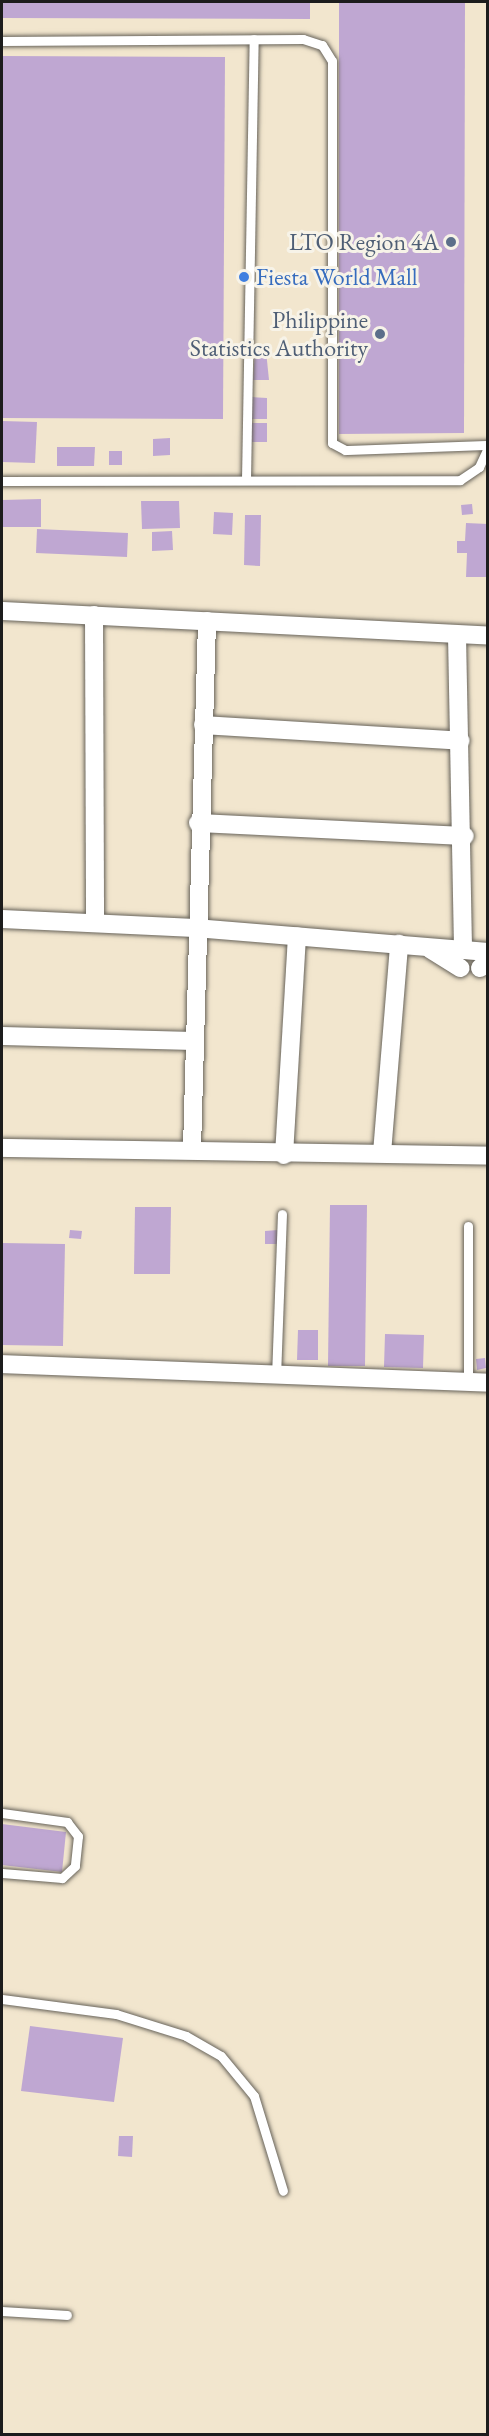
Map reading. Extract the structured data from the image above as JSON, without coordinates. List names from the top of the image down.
{
  "places": ["LTO Region 4A", "Fiesta World Mall", "Philippine Statistics Authority"]
}
